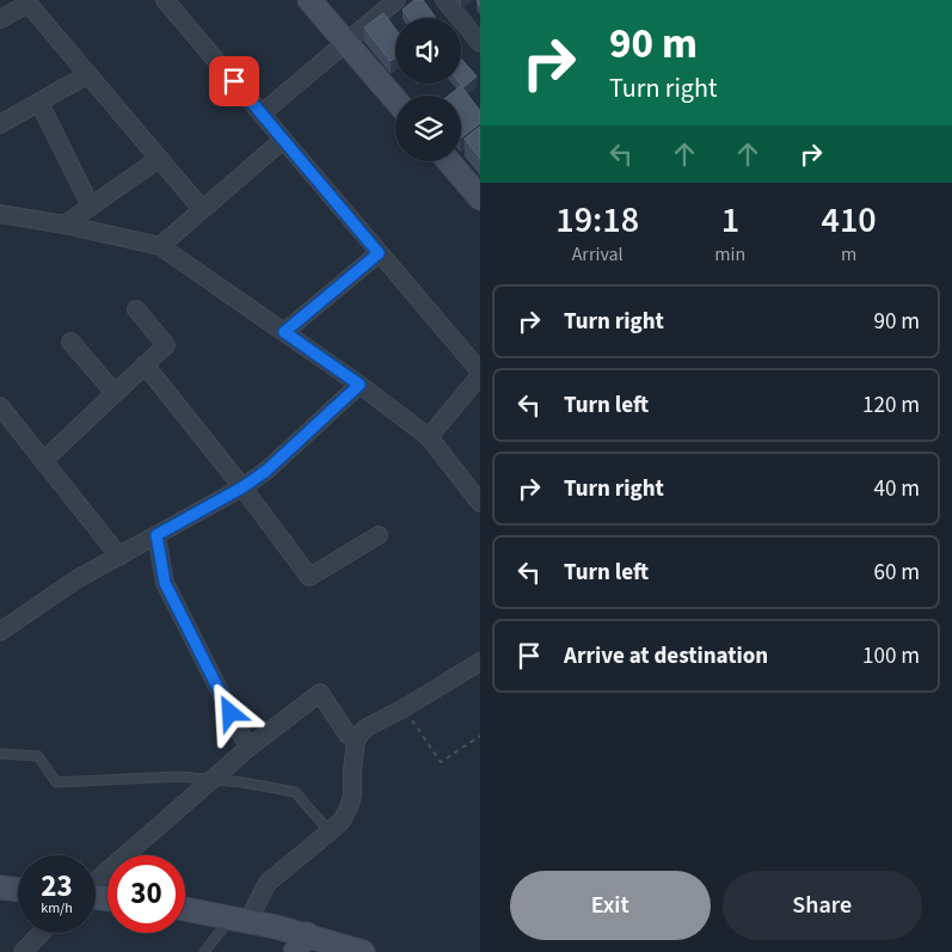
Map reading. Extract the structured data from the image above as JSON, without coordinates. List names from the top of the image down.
{
  "page": {
    "turn": ["90 m", "Turn right"],
    "eta": [
      "19:18",
      "Arrival",
      "1",
      "min",
      "410",
      "m"
    ],
    "list": [
      {
        "name": "Turn right",
        "value": "90 m"
      },
      {
        "name": "Turn left",
        "value": "120 m"
      },
      {
        "name": "Turn right",
        "value": "40 m"
      },
      {
        "name": "Turn left",
        "value": "60 m"
      },
      {
        "name": "Arrive at destination",
        "value": "100 m"
      }
    ],
    "speed": "23 km/h",
    "limit": "30",
    "buttons": ["Exit", "Share"]
  }
}
